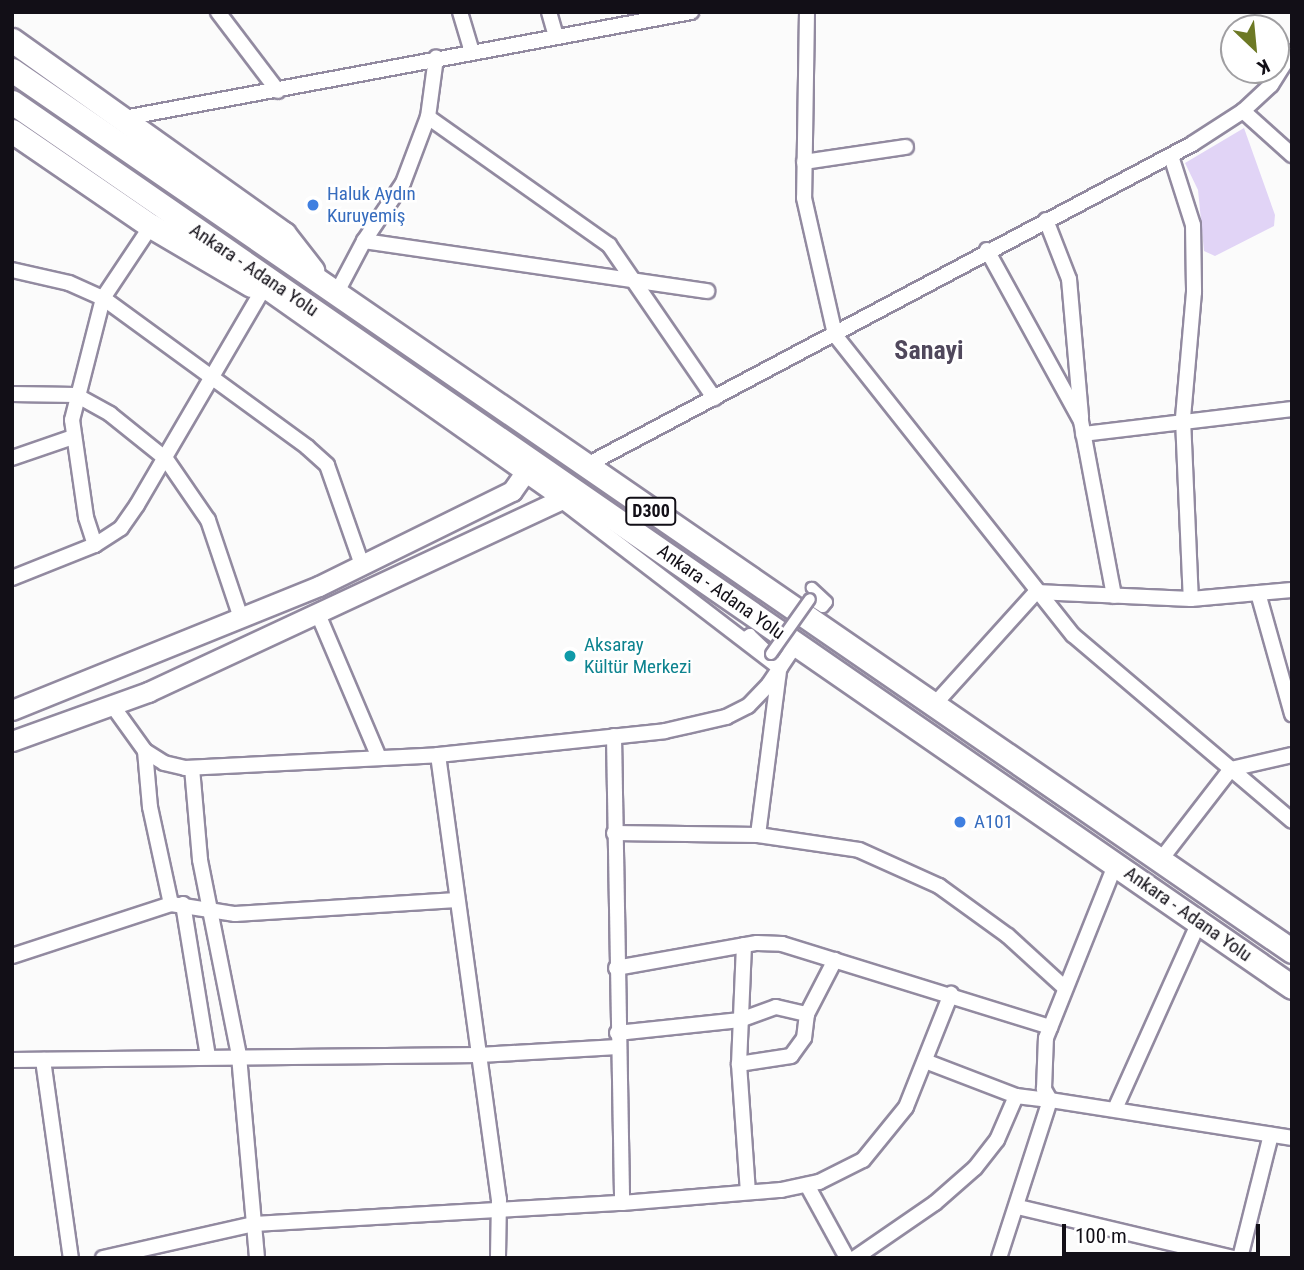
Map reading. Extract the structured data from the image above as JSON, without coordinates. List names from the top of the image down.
{
  "streets": {
    "highway": ["Ankara - Adana Yolu", "D300"]
  },
  "districts": ["Sanayi"],
  "places": ["Haluk Aydın Kuruyemiş", "Aksaray Kültür Merkezi", "A101"],
  "scale_bar": "100 m",
  "north": "bottom right"
}
